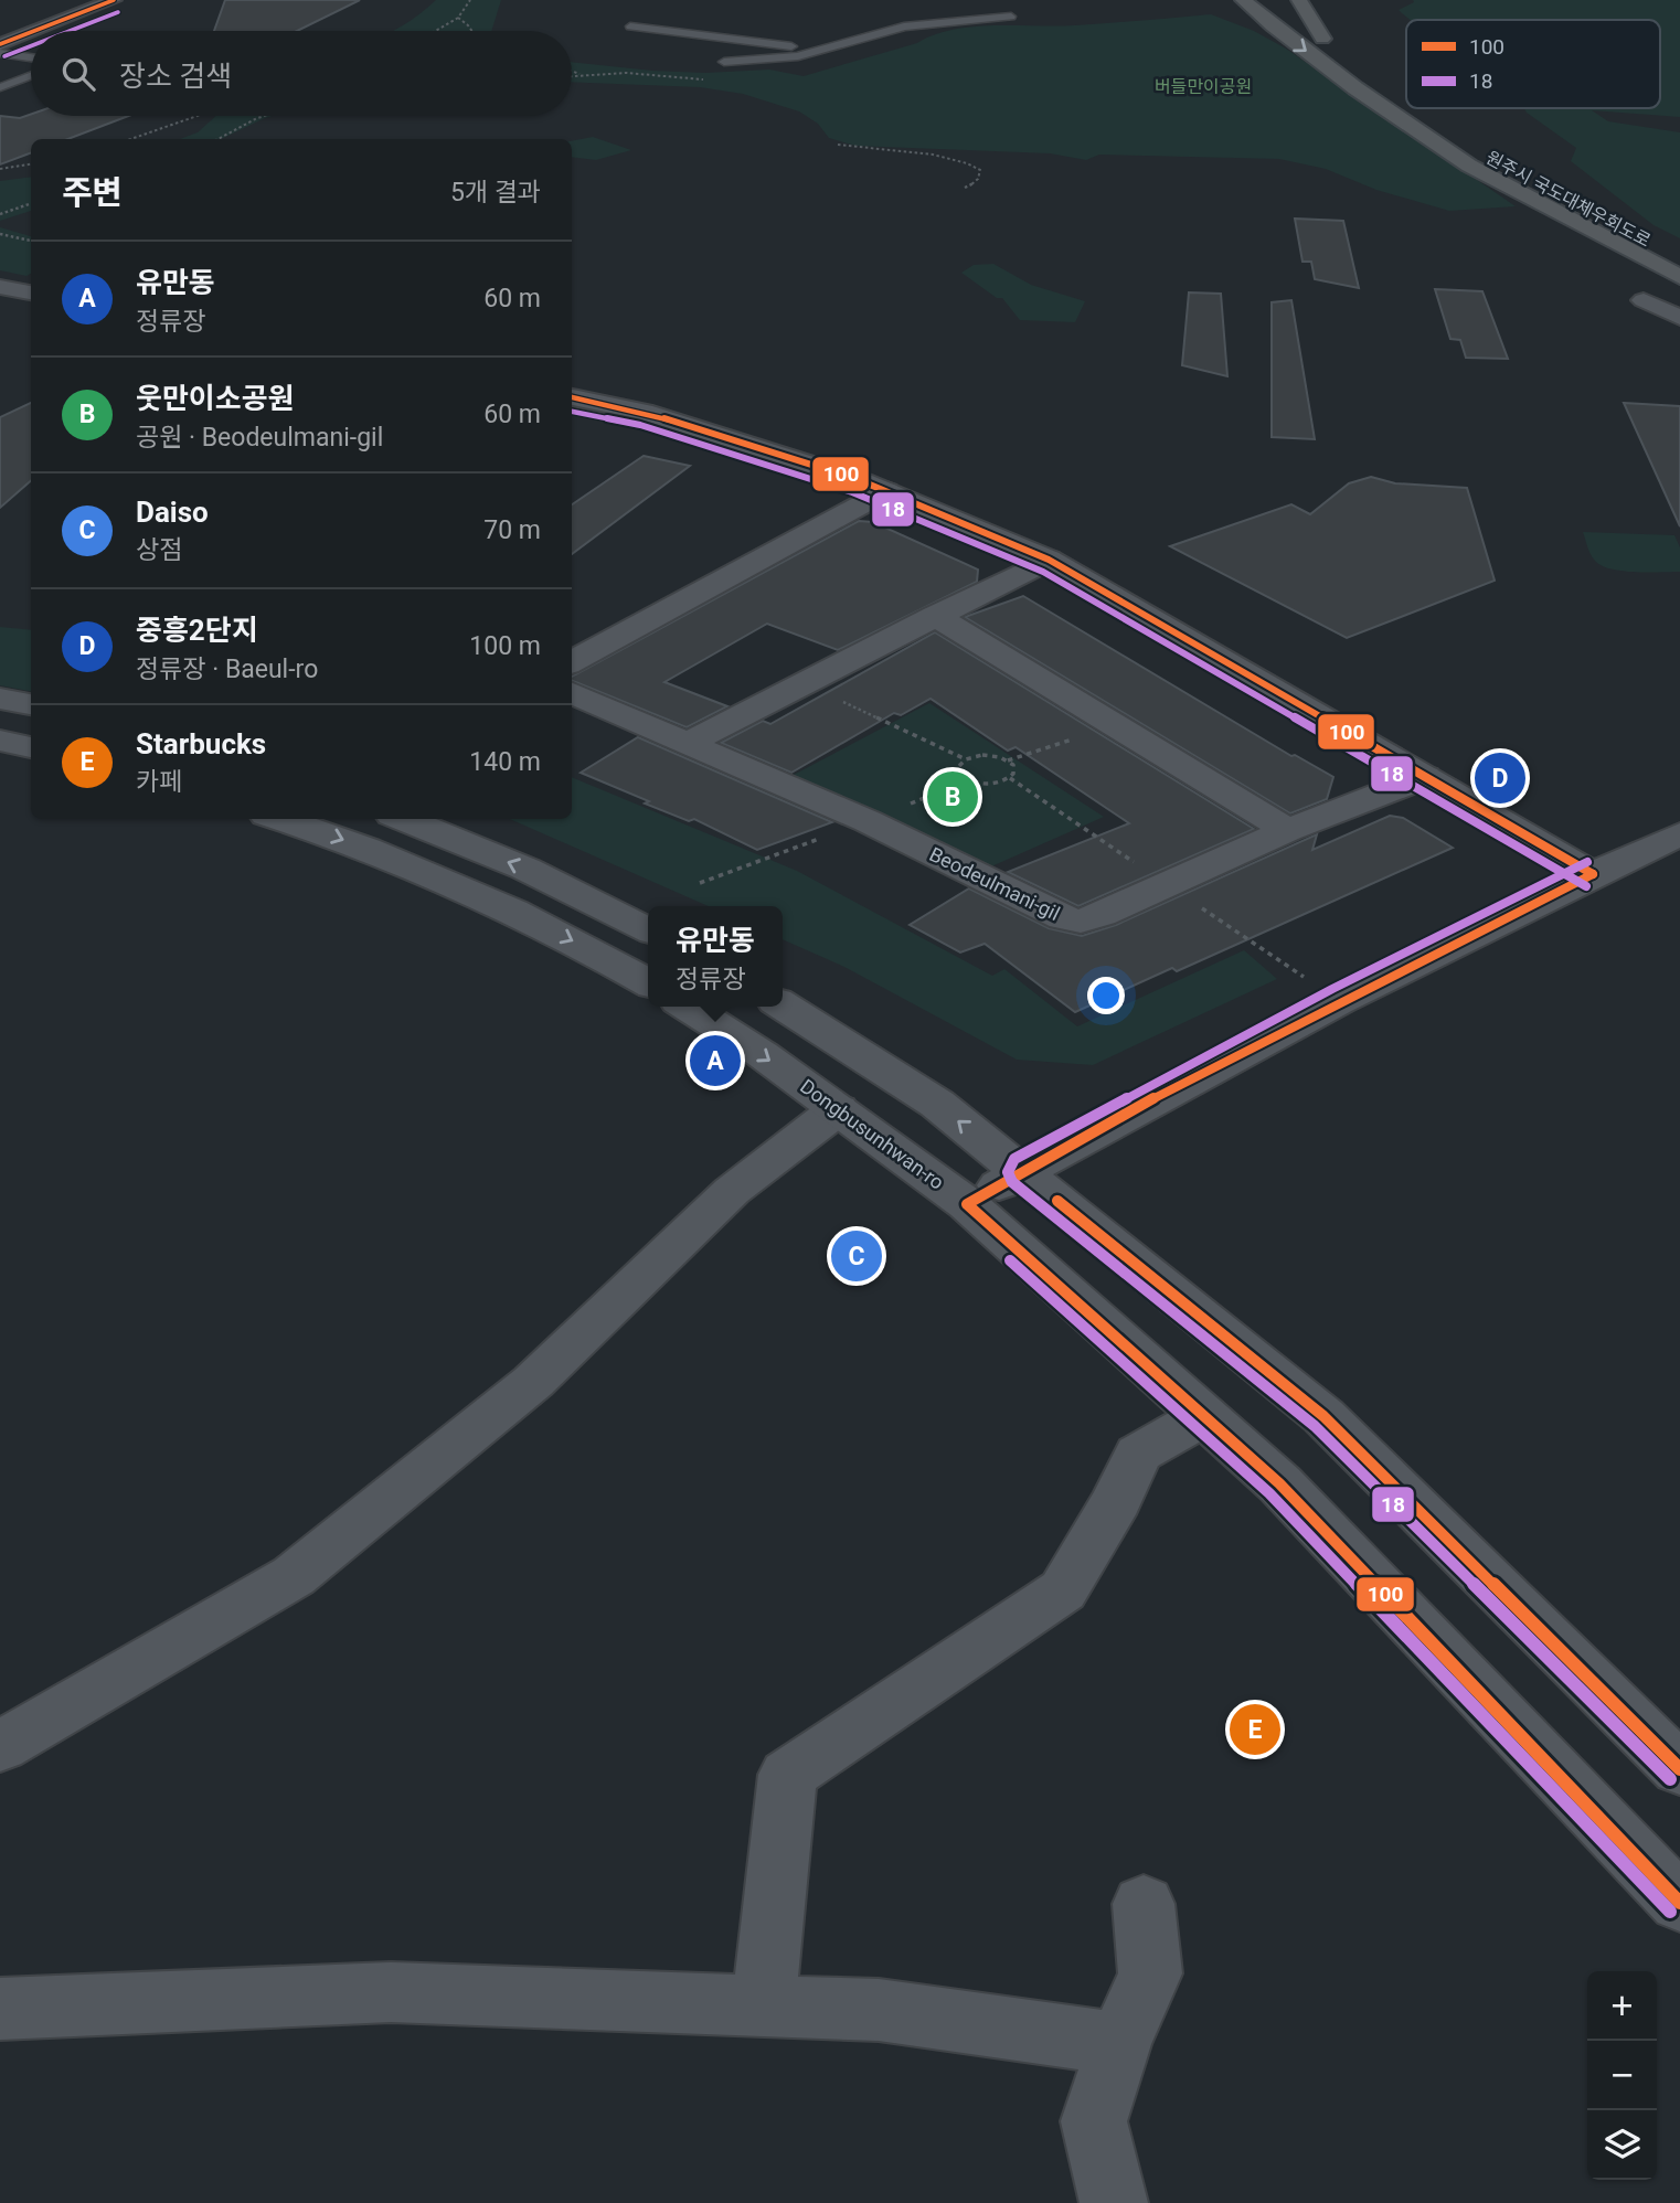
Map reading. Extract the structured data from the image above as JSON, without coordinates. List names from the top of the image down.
{
  "streets": {
    "highway": ["원주시 국도대체우회도로"],
    "street": ["Beodeulmani-gil", "Dongbusunhwan-ro"]
  },
  "parks": ["버들만이공원"],
  "lines": ["transit line 100", "transit line 18"],
  "legend": ["100", "18"],
  "page": {
    "search": "장소 검색",
    "heading": ["주변", "5개 결과"],
    "list": [
      {
        "mark": "A",
        "name": "유만동",
        "note": "정류장",
        "value": "60 m"
      },
      {
        "mark": "B",
        "name": "웃만이소공원",
        "note": "공원 · Beodeulmani-gil",
        "value": "60 m"
      },
      {
        "mark": "C",
        "name": "Daiso",
        "note": "상점",
        "value": "70 m"
      },
      {
        "mark": "D",
        "name": "중흥2단지",
        "note": "정류장 · Baeul-ro",
        "value": "100 m"
      },
      {
        "mark": "E",
        "name": "Starbucks",
        "note": "카페",
        "value": "140 m"
      }
    ],
    "pins": [
      "D",
      "B",
      "A",
      "C",
      "E"
    ],
    "popup": ["유만동", "정류장"],
    "map_buttons": ["+", "−"]
  }
}
